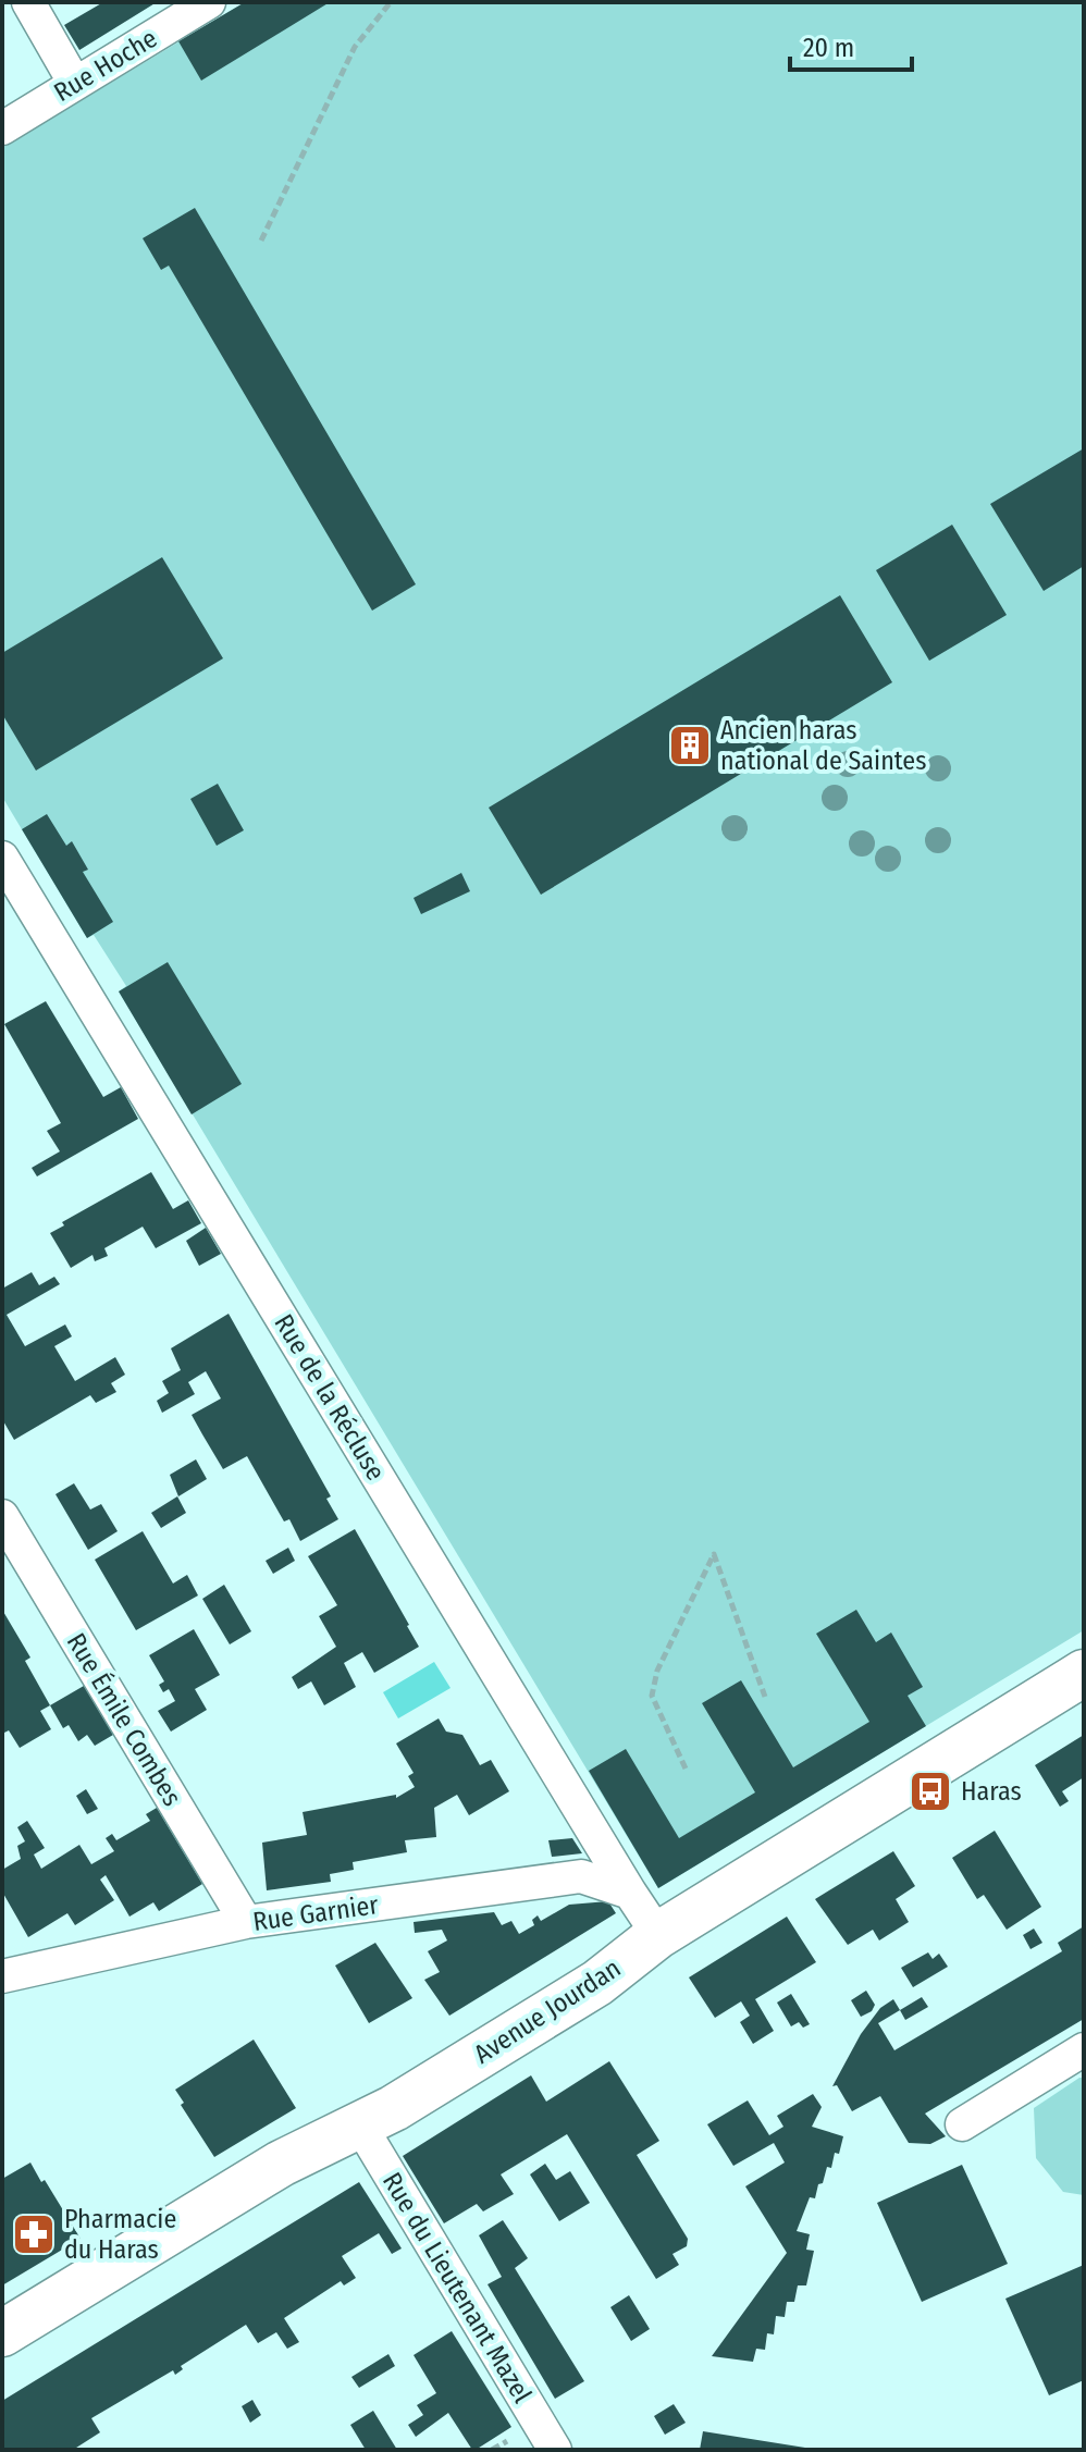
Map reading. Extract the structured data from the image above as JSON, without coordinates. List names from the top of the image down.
{
  "streets": {
    "main road": ["Avenue Jourdan"],
    "street": [
      "Rue Hoche",
      "Rue de la Récluse",
      "Rue Émile Combes",
      "Rue Garnier",
      "Rue du Lieutenant Mazel"
    ]
  },
  "crossings": [
    ["Rue de la Récluse", "Rue Garnier"],
    ["Rue de la Récluse", "Avenue Jourdan"],
    ["Rue Émile Combes", "Rue Garnier"],
    ["Avenue Jourdan", "Rue du Lieutenant Mazel"]
  ],
  "places": {
    "building": ["Ancien haras national de Saintes"],
    "bus stop": ["Haras"],
    "pharmacy": ["Pharmacie du Haras"]
  },
  "scale_bar": "20 m"
}
